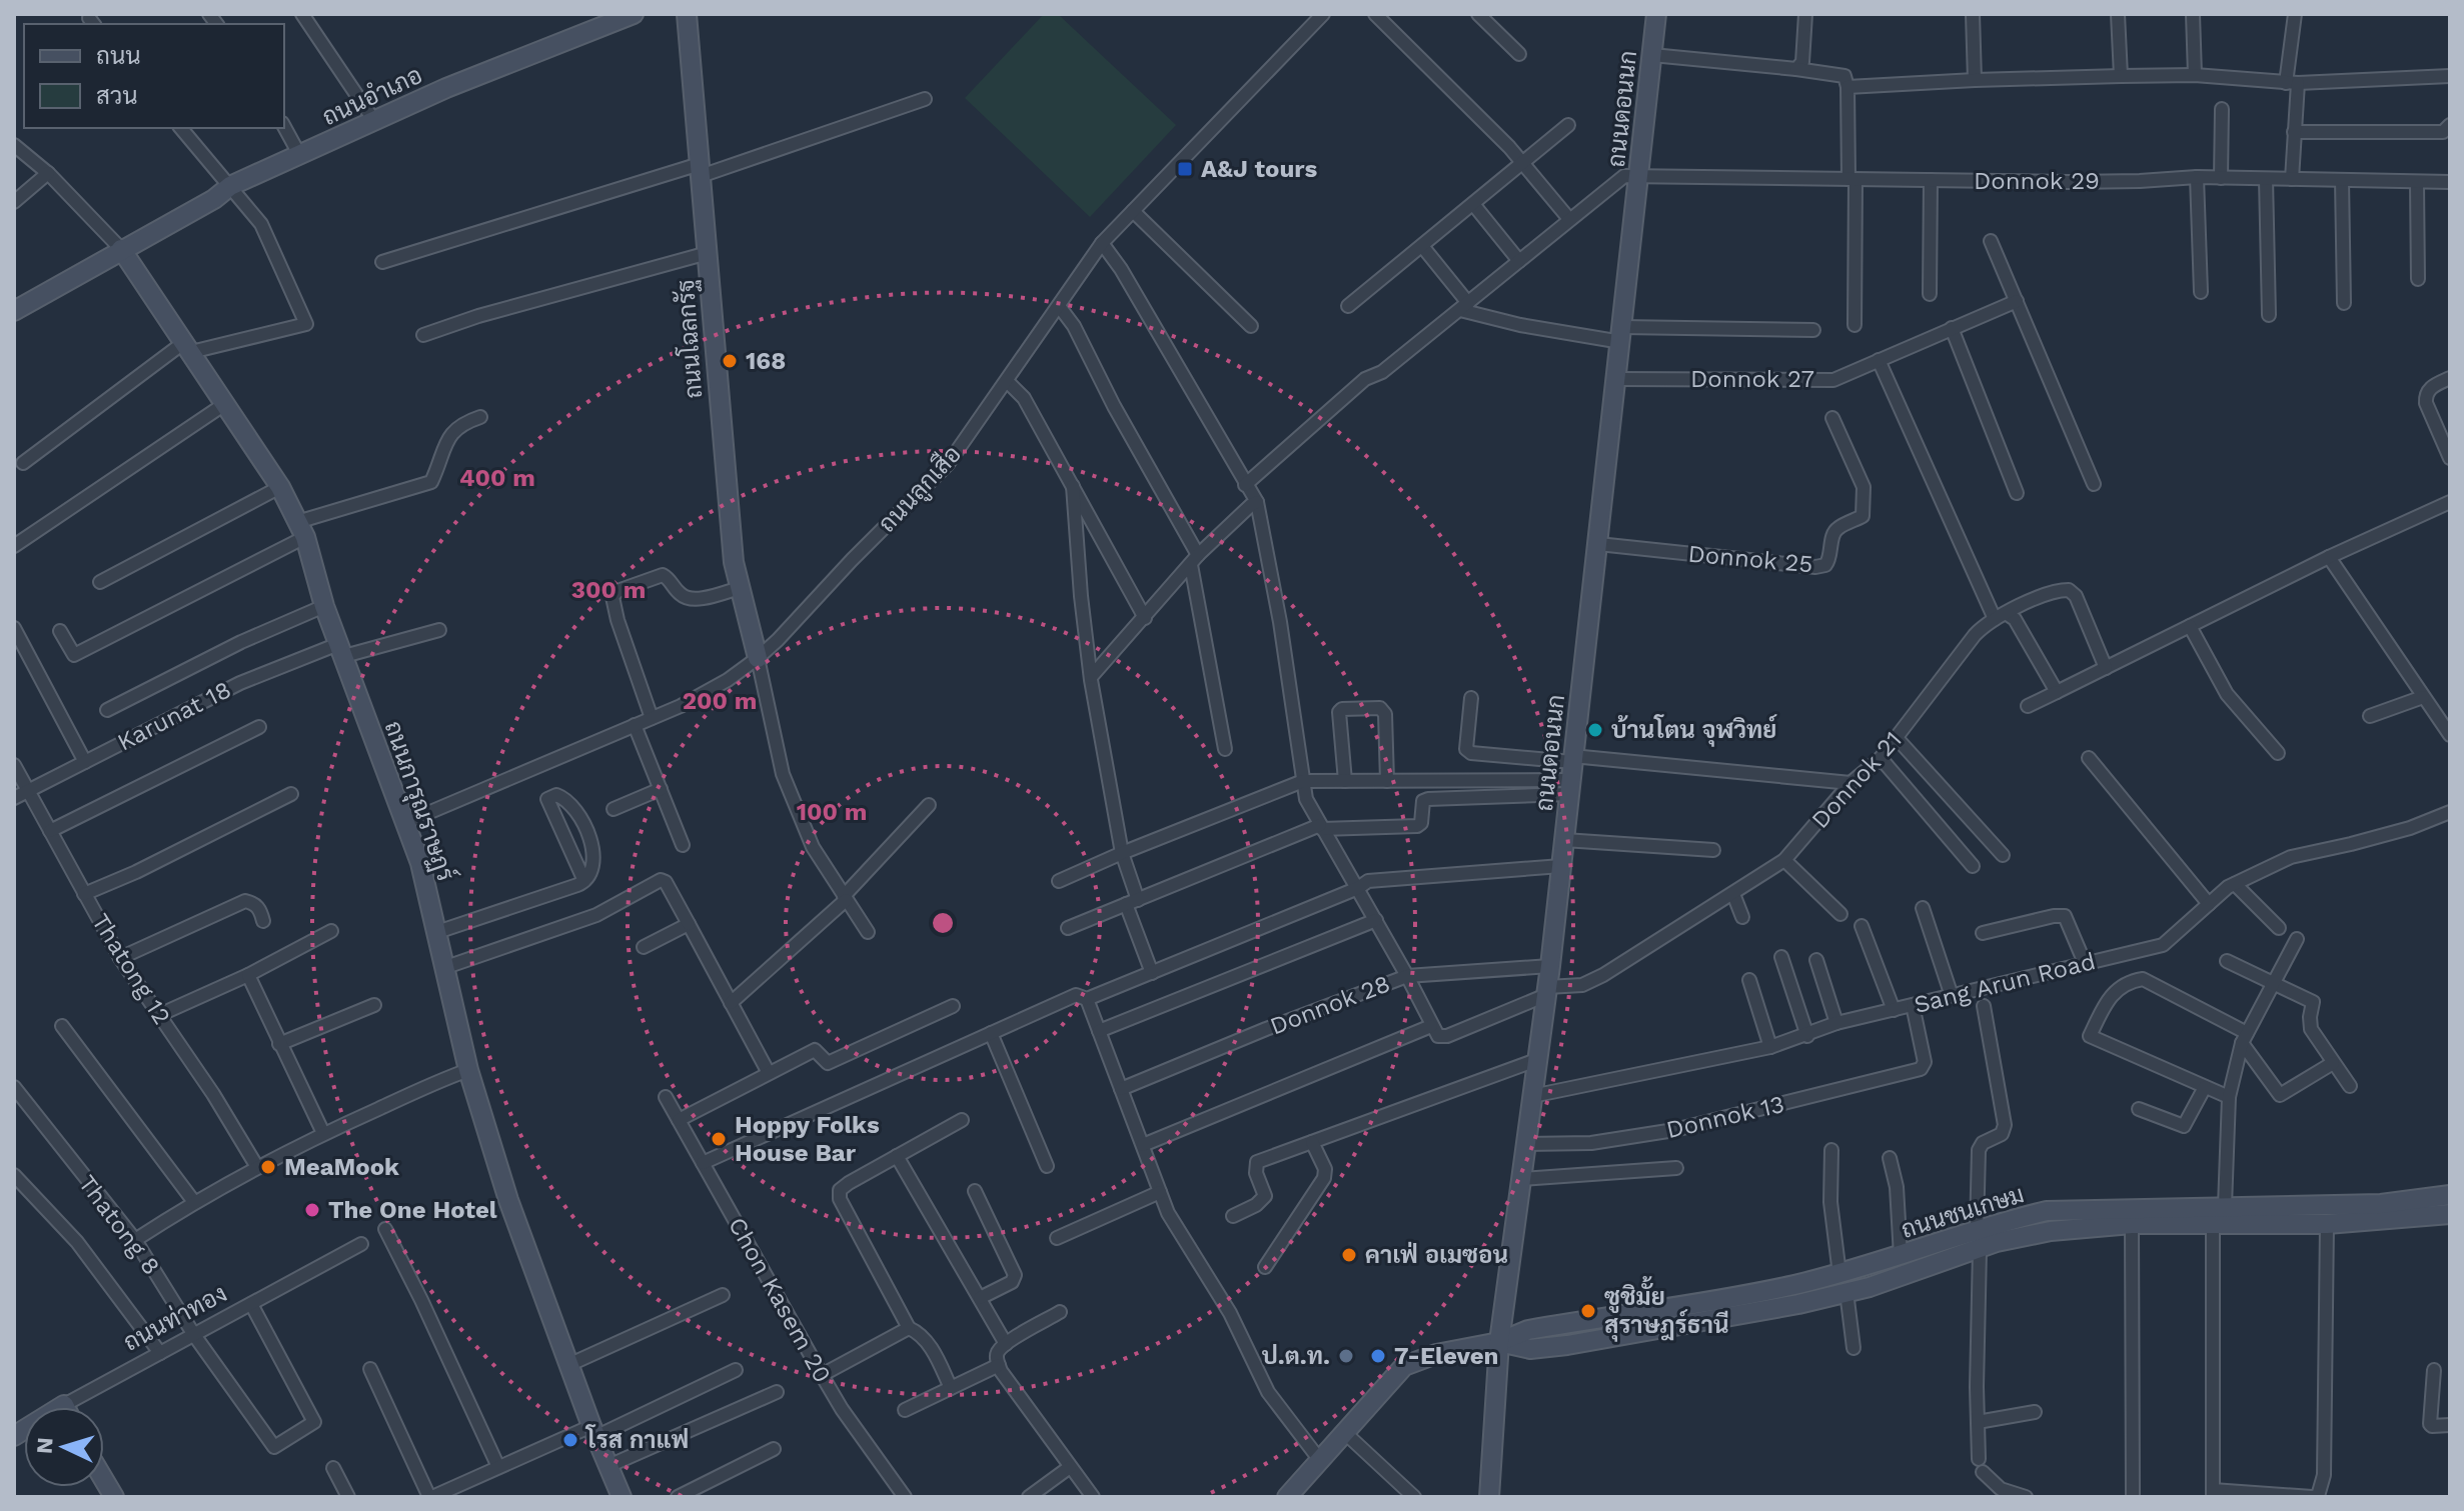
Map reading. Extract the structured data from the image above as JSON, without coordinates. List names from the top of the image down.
{
  "streets": {
    "main road": [
      "ถนนอำเภอ",
      "ถนนดอนนก",
      "ถนนโฉลกรัฐ",
      "ถนนการุณราษฏร์",
      "ถนนชนเกษม",
      "ถนนท่าทอง"
    ],
    "street": [
      "Donnok 29",
      "Donnok 27",
      "ถนนลูกเสือ",
      "Donnok 25",
      "Karunat 18",
      "Donnok 21",
      "Thatong 12",
      "Sang Arun Road",
      "Donnok 28",
      "Donnok 13",
      "Thatong 8",
      "Chon Kasem 20"
    ]
  },
  "crossings": [
    ["ถนนอำเภอ", "ถนนการุณราษฏร์"],
    ["ถนนดอนนก", "Donnok 29"],
    ["ถนนดอนนก", "Donnok 27"],
    ["ถนนดอนนก", "Donnok 25"],
    ["ถนนดอนนก", "Donnok 21"],
    ["ถนนดอนนก", "Sang Arun Road"],
    ["ถนนดอนนก", "Donnok 28"],
    ["ถนนดอนนก", "Donnok 13"],
    ["ถนนดอนนก", "ถนนชนเกษม"],
    ["ถนนโฉลกรัฐ", "ถนนลูกเสือ"],
    ["ถนนลูกเสือ", "ถนนการุณราษฏร์"],
    ["Karunat 18", "ถนนการุณราษฏร์"],
    ["Karunat 18", "Thatong 12"],
    ["Sang Arun Road", "Donnok 13"],
    ["Thatong 8", "ถนนท่าทอง"]
  ],
  "places": {
    "transit": ["A&J tours"],
    "other": [
      "168",
      "บ้านโตน จุฬวิทย์",
      "Hoppy Folks House Bar",
      "MeaMook",
      "The One Hotel",
      "คาเฟ่ อเมซอน",
      "ซูชิมั้ย สุราษฎร์ธานี",
      "ป.ต.ท.",
      "7-Eleven",
      "โรส กาแฟ"
    ]
  },
  "legend": ["ถนน", "สวน"],
  "north": "left",
  "rings": [
    "400 m",
    "300 m",
    "200 m",
    "100 m"
  ]
}
